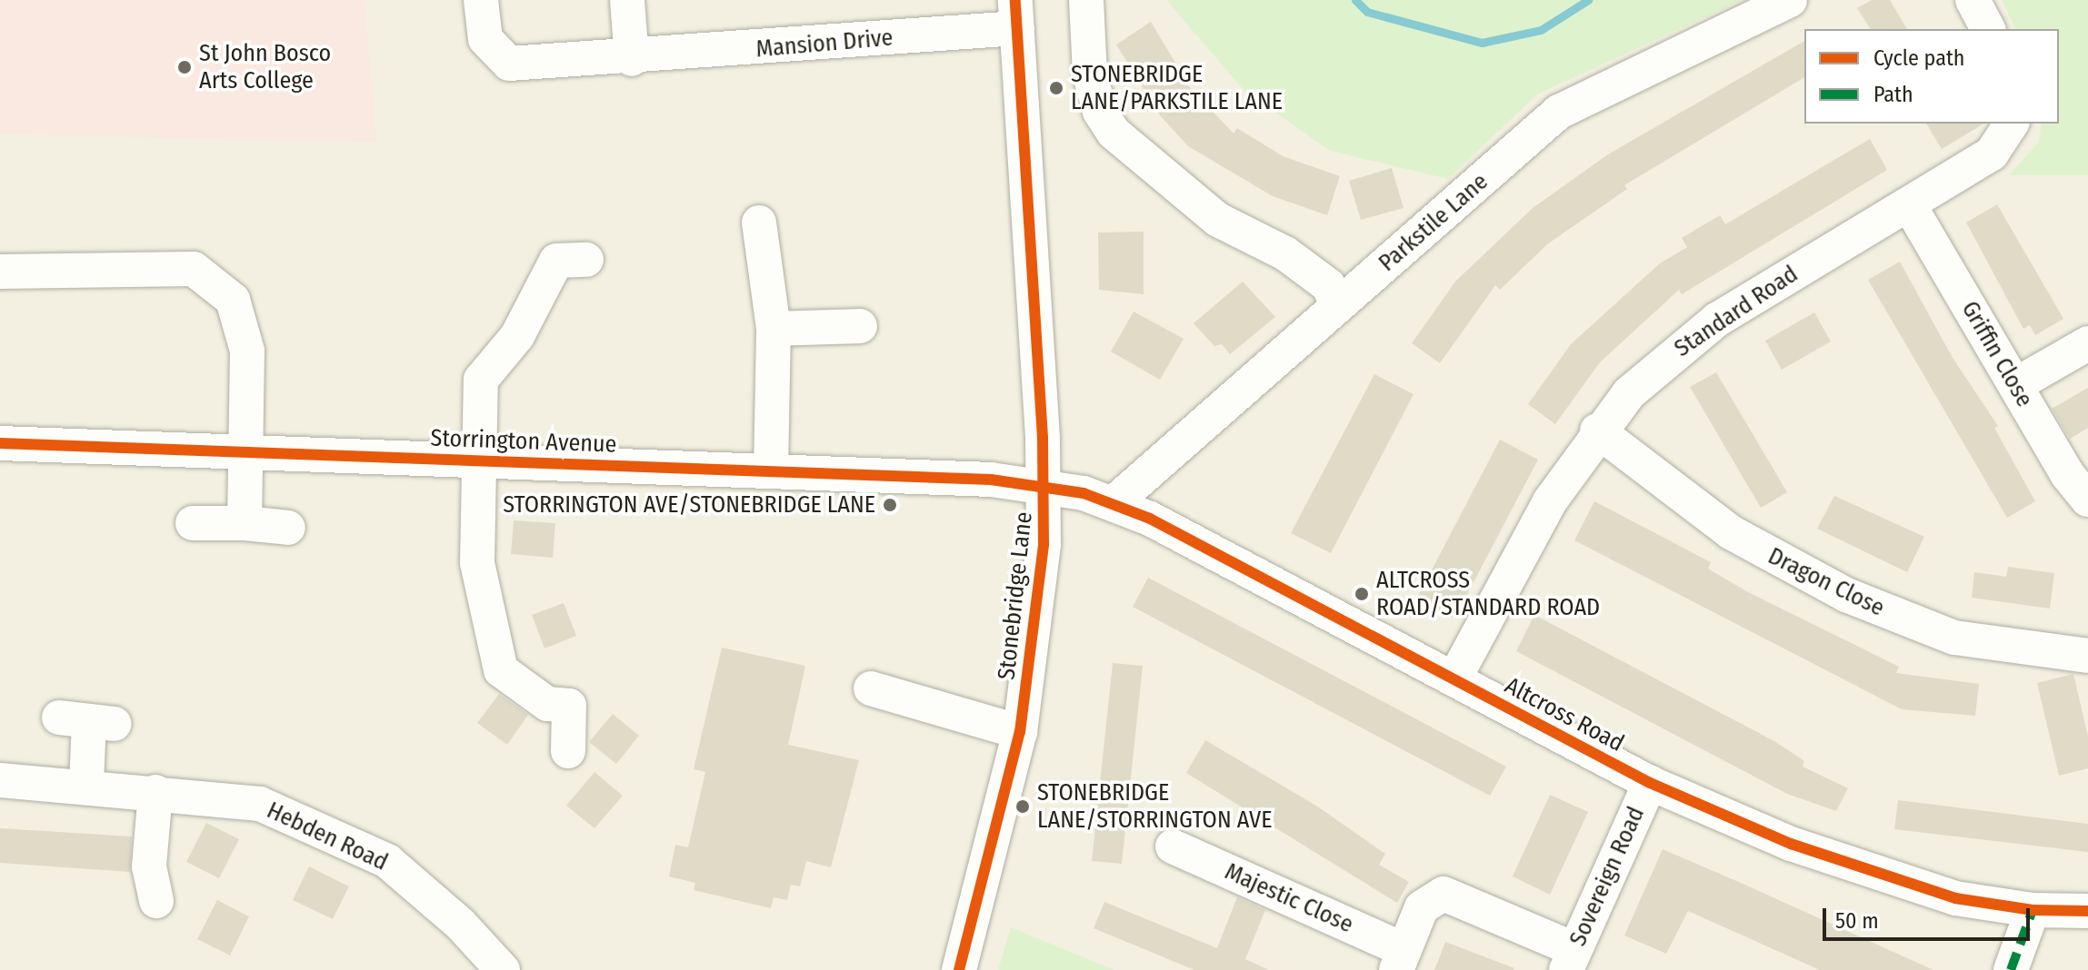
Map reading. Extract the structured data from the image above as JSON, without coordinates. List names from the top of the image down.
{
  "streets": {
    "street": [
      "Mansion Drive",
      "Parkstile Lane",
      "Standard Road",
      "Griffin Close",
      "Storrington Avenue",
      "Dragon Close",
      "Stonebridge Lane",
      "Altcross Road",
      "Hebden Road",
      "Sovereign Road",
      "Majestic Close"
    ]
  },
  "crossings": [
    ["Mansion Drive", "Stonebridge Lane"],
    ["Parkstile Lane", "Altcross Road"],
    ["Standard Road", "Griffin Close"],
    ["Standard Road", "Dragon Close"],
    ["Standard Road", "Altcross Road"],
    ["Storrington Avenue", "Stonebridge Lane"],
    ["Storrington Avenue", "Altcross Road"],
    ["Stonebridge Lane", "Altcross Road"],
    ["Altcross Road", "Sovereign Road"]
  ],
  "places": [
    "St John Bosco Arts College",
    "STONEBRIDGE LANE/PARKSTILE LANE",
    "STORRINGTON AVE/STONEBRIDGE LANE",
    "ALTCROSS ROAD/STANDARD ROAD",
    "STONEBRIDGE LANE/STORRINGTON AVE"
  ],
  "legend": ["Cycle path", "Path"],
  "scale_bar": "50 m"
}
